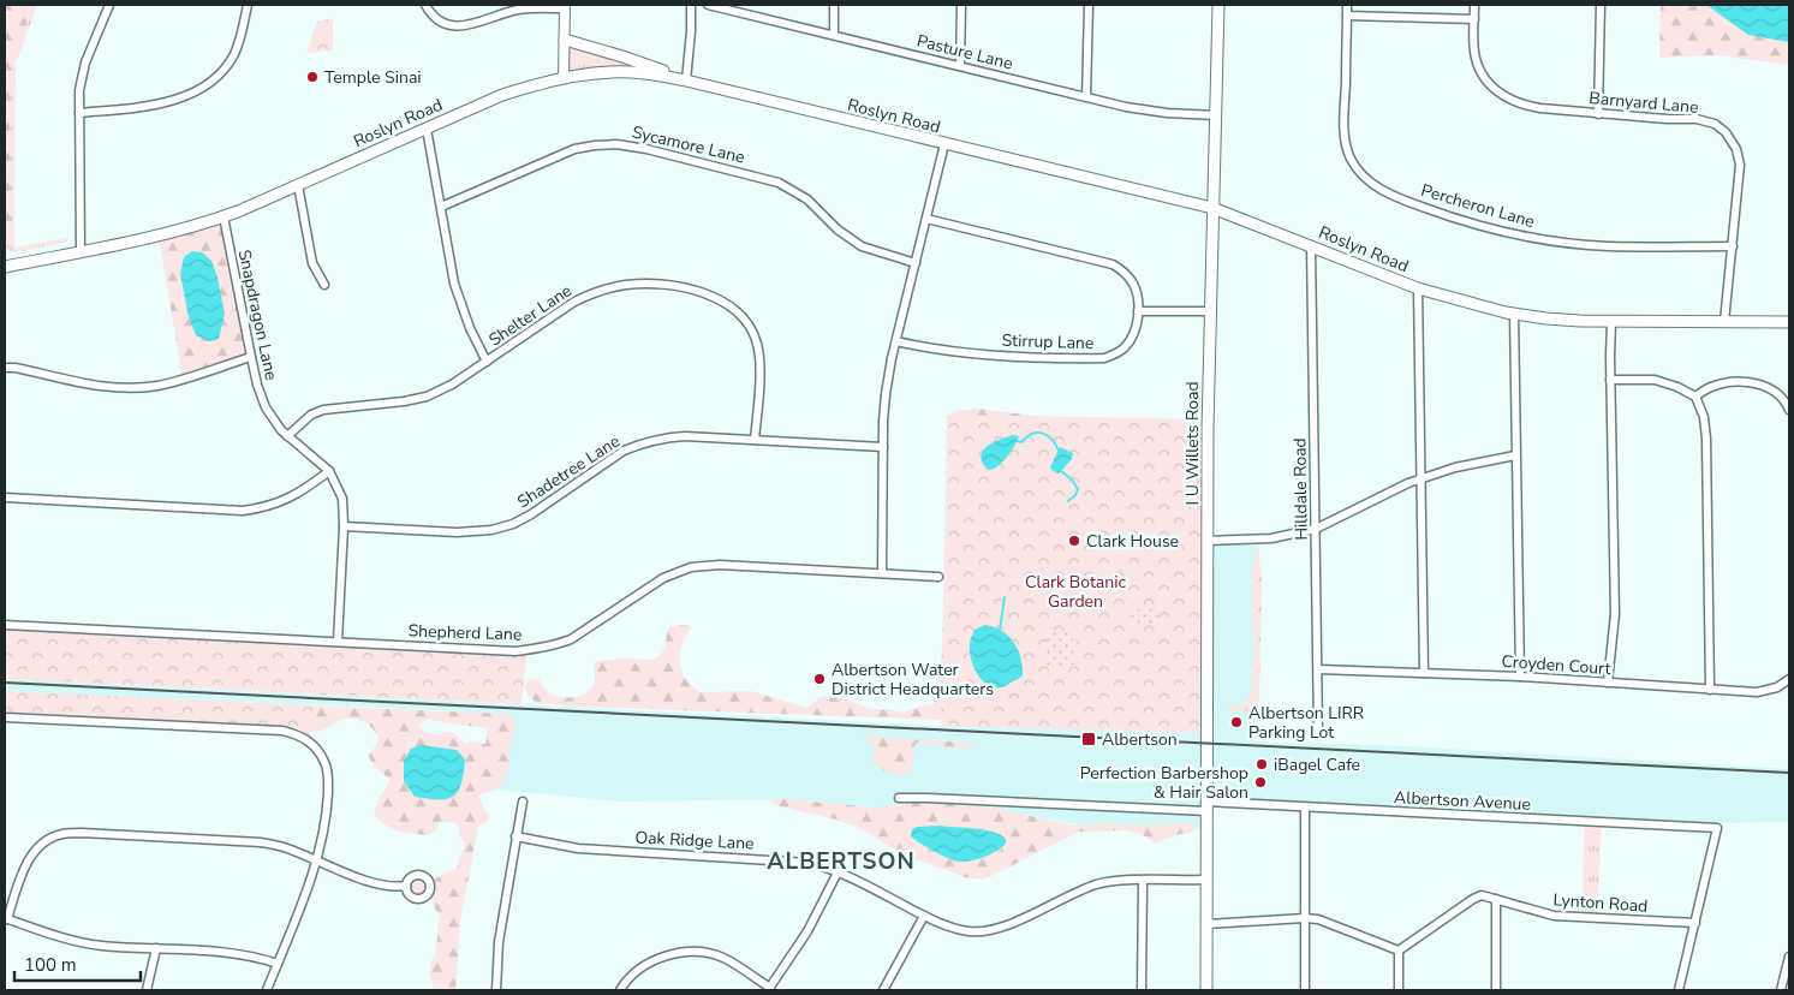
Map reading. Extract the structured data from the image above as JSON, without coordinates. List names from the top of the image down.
{
  "streets": {
    "main road": ["Roslyn Road", "I U Willets Road"],
    "street": [
      "Pasture Lane",
      "Barnyard Lane",
      "Sycamore Lane",
      "Percheron Lane",
      "Snapdragon Lane",
      "Shelter Lane",
      "Stirrup Lane",
      "Shadetree Lane",
      "Hilldale Road",
      "Shepherd Lane",
      "Croyden Court",
      "Albertson Avenue",
      "Oak Ridge Lane",
      "Lynton Road"
    ]
  },
  "crossings": [
    ["Pasture Lane", "I U Willets Road"],
    ["Barnyard Lane", "Roslyn Road"],
    ["Barnyard Lane", "Percheron Lane"],
    ["Roslyn Road", "Snapdragon Lane"],
    ["Roslyn Road", "I U Willets Road"],
    ["Roslyn Road", "Hilldale Road"],
    ["Snapdragon Lane", "Shelter Lane"],
    ["Snapdragon Lane", "Shadetree Lane"],
    ["Snapdragon Lane", "Shepherd Lane"],
    ["Shelter Lane", "Shadetree Lane"],
    ["I U Willets Road", "Albertson Avenue"],
    ["I U Willets Road", "Oak Ridge Lane"],
    ["Hilldale Road", "Croyden Court"],
    ["Albertson Avenue", "Lynton Road"]
  ],
  "districts": ["ALBERTSON"],
  "parks": ["Clark Botanic Garden"],
  "places": {
    "other": [
      "Temple Sinai",
      "Clark House",
      "Albertson Water District Headquarters",
      "Albertson LIRR Parking Lot",
      "iBagel Cafe",
      "Perfection Barbershop & Hair Salon"
    ],
    "transit": ["Albertson"]
  },
  "scale_bar": "100 m"
}
